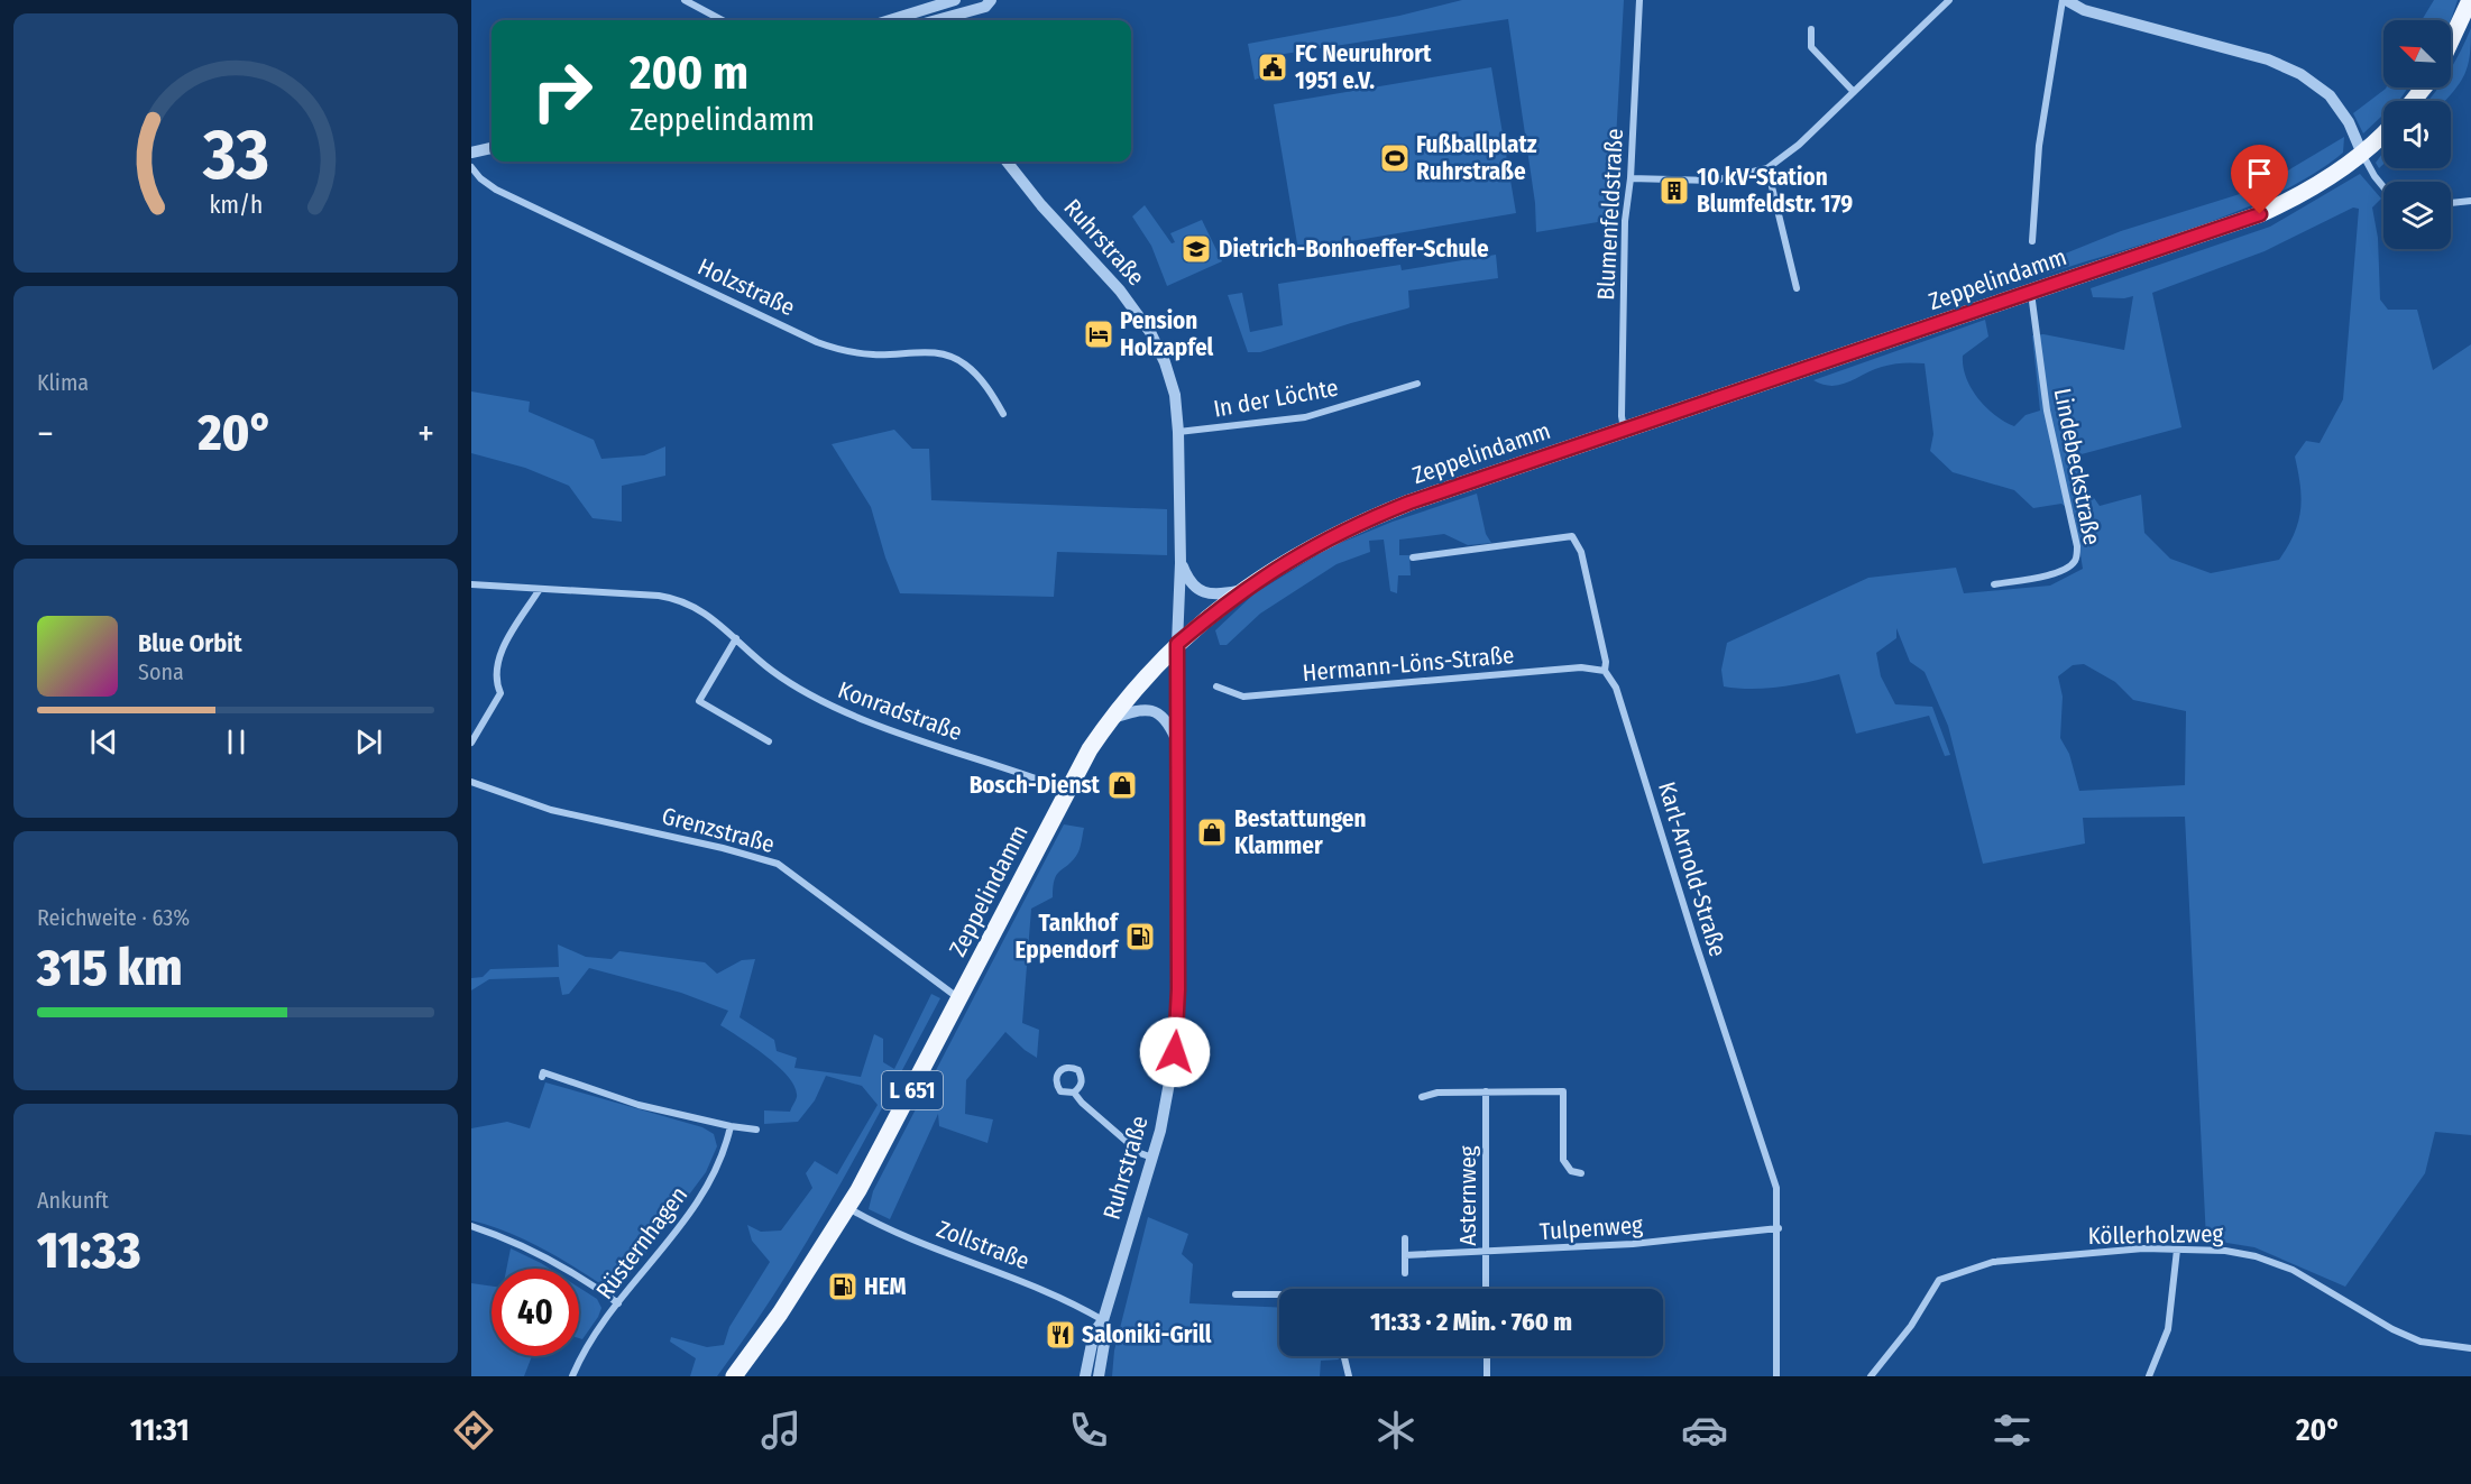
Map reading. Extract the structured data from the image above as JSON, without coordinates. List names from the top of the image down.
{
  "streets": {
    "main road": ["Zeppelindamm", "L 651"],
    "street": [
      "Blumenfeldstraße",
      "Ruhrstraße",
      "Holzstraße",
      "In der Löchte",
      "Lindebeckstraße",
      "Hermann-Löns-Straße",
      "Konradstraße",
      "Grenzstraße",
      "Karl-Arnold-Straße",
      "Asternweg",
      "Tulpenweg",
      "Köllerholzweg",
      "Rüsternhagen",
      "Zollstraße"
    ]
  },
  "crossings": [
    ["Blumenfeldstraße", "Zeppelindamm"],
    ["Ruhrstraße", "Zeppelindamm"],
    ["Ruhrstraße", "In der Löchte"],
    ["Ruhrstraße", "Zollstraße"],
    ["Zeppelindamm", "Lindebeckstraße"],
    ["Zeppelindamm", "Konradstraße"],
    ["Zeppelindamm", "Grenzstraße"],
    ["Zeppelindamm", "L 651"],
    ["Zeppelindamm", "Zollstraße"],
    ["Hermann-Löns-Straße", "Karl-Arnold-Straße"],
    ["Karl-Arnold-Straße", "Tulpenweg"],
    ["Asternweg", "Tulpenweg"]
  ],
  "places": {
    "public building": ["FC Neuruhrort 1951 e.V."],
    "sports": ["Fußballplatz Ruhrstraße"],
    "building": ["10 kV-Station Blumfeldstr. 179"],
    "school or university": ["Dietrich-Bonhoeffer-Schule"],
    "hotel": ["Pension Holzapfel"],
    "shop": ["Bosch-Dienst", "Bestattungen Klammer"],
    "fuel station": ["Tankhof Eppendorf", "HEM"],
    "restaurant": ["Saloniki-Grill"]
  },
  "north": "top left",
  "page": {
    "turn": ["200 m", "Zeppelindamm"],
    "tile": [
      "Klima",
      ["Reichweite · 63%", "315 km"],
      ["Ankunft", "11:33"]
    ],
    "heat": ["−", "20°", "+"],
    "song": ["Blue Orbit", "Sona"],
    "limit": "40",
    "trip": "11:33 · 2 Min. · 760 m",
    "tabs": ["11:31", "20°"],
    "gauge": ["33", "km/h"]
  }
}
